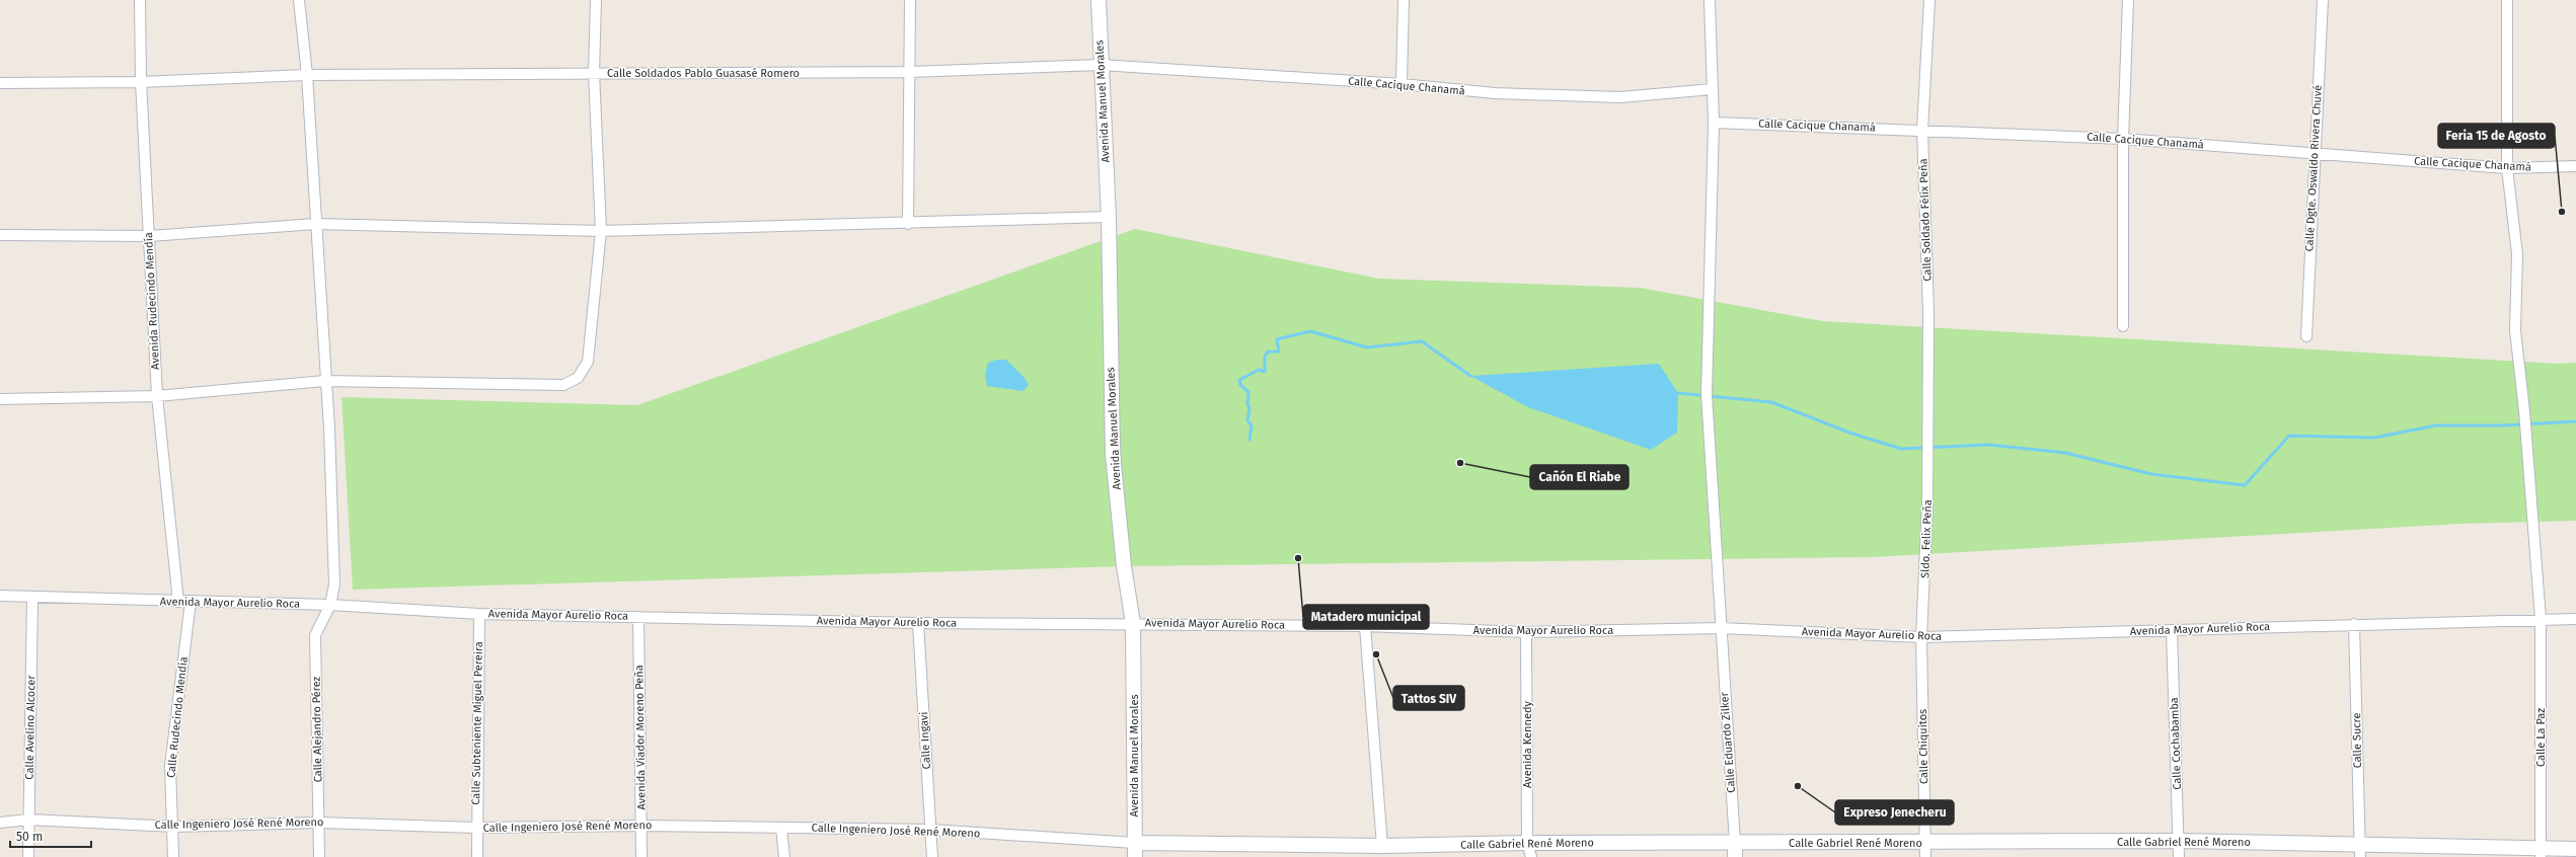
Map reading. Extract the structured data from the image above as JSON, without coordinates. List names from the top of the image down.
{
  "streets": {
    "street": [
      "Calle Soldados Pablo Guasasé Romero",
      "Calle Cacique Chanamá",
      "Avenida Manuel Morales",
      "Calle Dgte. Oswaldo Rivera Chuvé",
      "Calle Soldado Félix Peña",
      "Avenida Rudecindo Mendía",
      "Sldo. Felix Peña",
      "Avenida Mayor Aurelio Roca",
      "Calle Rudecindo Mendía",
      "Calle Subteniente Miguel Pereira",
      "Calle Avelino Alcocer",
      "Calle Alejandro Pérez",
      "Avenida Viador Moreno Peña",
      "Calle La Paz",
      "Calle Ingavi",
      "Calle Sucre",
      "Calle Eduardo Zilker",
      "Calle Cochabamba",
      "Avenida Kennedy",
      "Calle Chiquitos",
      "Calle Ingeniero José René Moreno",
      "Calle Gabriel René Moreno"
    ]
  },
  "crossings": [
    ["Calle Soldados Pablo Guasasé Romero", "Calle Cacique Chanamá"],
    ["Calle Soldados Pablo Guasasé Romero", "Avenida Manuel Morales"],
    ["Calle Soldados Pablo Guasasé Romero", "Avenida Rudecindo Mendía"],
    ["Calle Soldados Pablo Guasasé Romero", "Calle Alejandro Pérez"],
    ["Calle Cacique Chanamá", "Avenida Manuel Morales"],
    ["Calle Cacique Chanamá", "Calle Dgte. Oswaldo Rivera Chuvé"],
    ["Calle Cacique Chanamá", "Calle Soldado Félix Peña"],
    ["Calle Cacique Chanamá", "Calle La Paz"],
    ["Calle Cacique Chanamá", "Calle Eduardo Zilker"],
    ["Avenida Manuel Morales", "Avenida Mayor Aurelio Roca"],
    ["Avenida Manuel Morales", "Calle Ingeniero José René Moreno"],
    ["Avenida Manuel Morales", "Calle Gabriel René Moreno"],
    ["Calle Soldado Félix Peña", "Sldo. Felix Peña"],
    ["Avenida Rudecindo Mendía", "Avenida Mayor Aurelio Roca"],
    ["Sldo. Felix Peña", "Avenida Mayor Aurelio Roca"],
    ["Sldo. Felix Peña", "Calle Chiquitos"],
    ["Avenida Mayor Aurelio Roca", "Calle Rudecindo Mendía"],
    ["Avenida Mayor Aurelio Roca", "Calle Subteniente Miguel Pereira"],
    ["Avenida Mayor Aurelio Roca", "Calle Avelino Alcocer"],
    ["Avenida Mayor Aurelio Roca", "Calle Alejandro Pérez"],
    ["Avenida Mayor Aurelio Roca", "Avenida Viador Moreno Peña"],
    ["Avenida Mayor Aurelio Roca", "Calle La Paz"],
    ["Avenida Mayor Aurelio Roca", "Calle Ingavi"],
    ["Avenida Mayor Aurelio Roca", "Calle Sucre"],
    ["Avenida Mayor Aurelio Roca", "Calle Eduardo Zilker"],
    ["Avenida Mayor Aurelio Roca", "Calle Cochabamba"],
    ["Avenida Mayor Aurelio Roca", "Avenida Kennedy"],
    ["Avenida Mayor Aurelio Roca", "Calle Chiquitos"],
    ["Calle Rudecindo Mendía", "Calle Ingeniero José René Moreno"],
    ["Calle Subteniente Miguel Pereira", "Calle Ingeniero José René Moreno"],
    ["Calle Avelino Alcocer", "Calle Ingeniero José René Moreno"],
    ["Calle Alejandro Pérez", "Calle Ingeniero José René Moreno"],
    ["Avenida Viador Moreno Peña", "Calle Ingeniero José René Moreno"],
    ["Calle La Paz", "Calle Gabriel René Moreno"],
    ["Calle Ingavi", "Calle Ingeniero José René Moreno"],
    ["Calle Sucre", "Calle Gabriel René Moreno"],
    ["Calle Eduardo Zilker", "Calle Gabriel René Moreno"],
    ["Calle Cochabamba", "Calle Gabriel René Moreno"],
    ["Avenida Kennedy", "Calle Gabriel René Moreno"],
    ["Calle Chiquitos", "Calle Gabriel René Moreno"],
    ["Calle Ingeniero José René Moreno", "Calle Gabriel René Moreno"]
  ],
  "places": [
    "Feria 15 de Agosto",
    "Cañón El Riabe",
    "Matadero municipal",
    "Tattos SIV",
    "Expreso Jenecheru"
  ],
  "scale_bar": "50 m"
}
